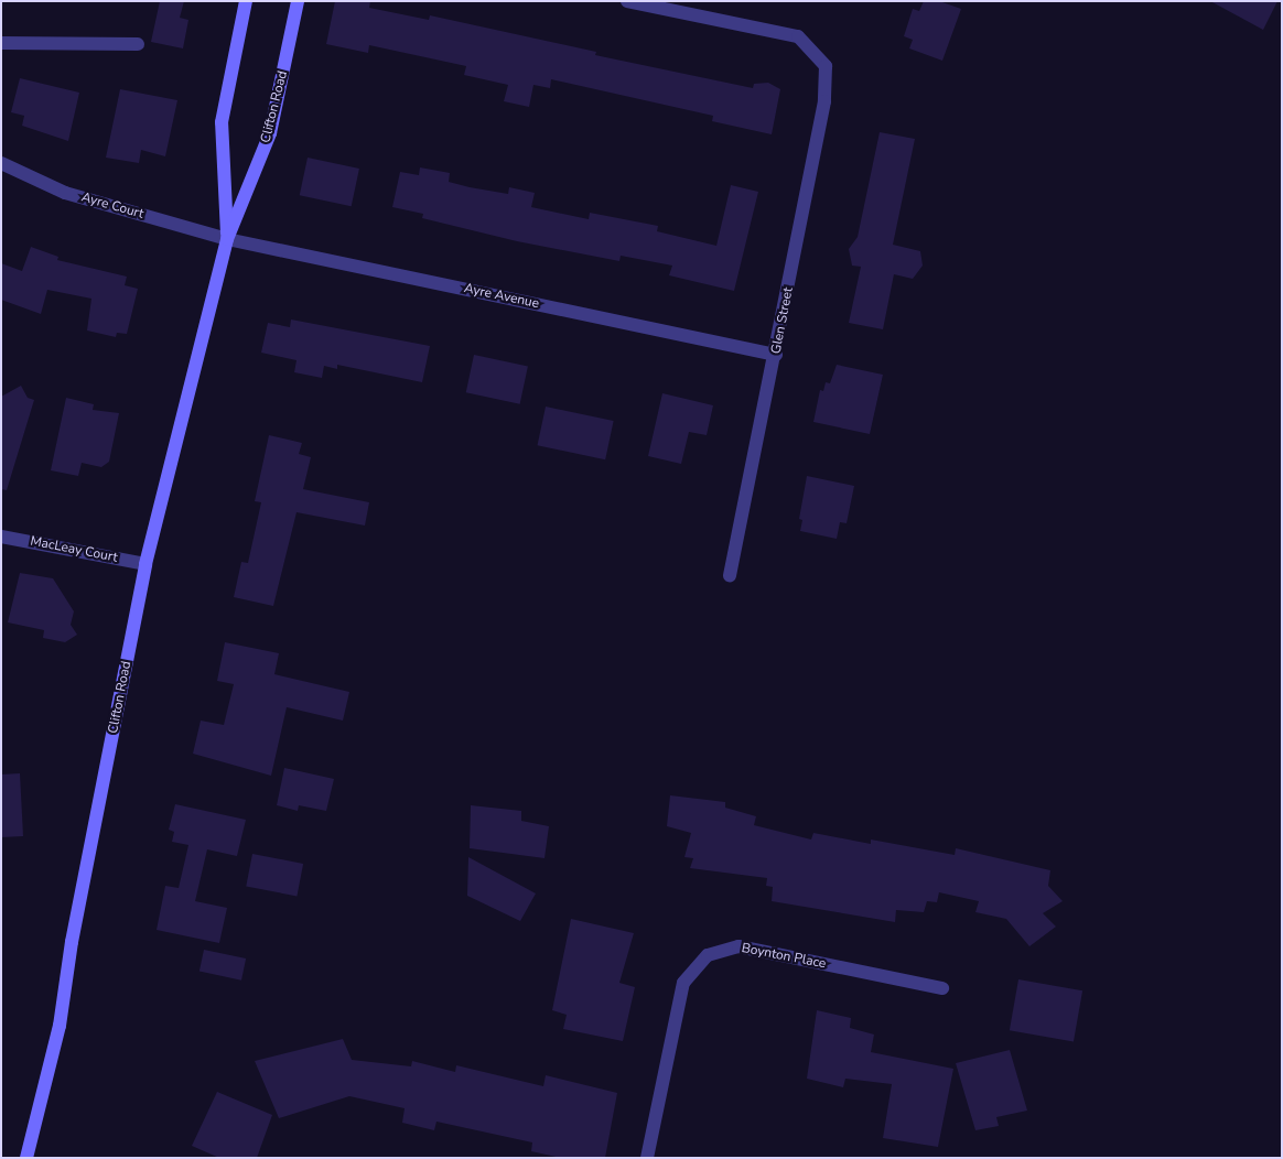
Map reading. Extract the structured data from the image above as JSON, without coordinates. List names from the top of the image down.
{
  "streets": {
    "main road": ["Clifton Road"],
    "street": [
      "Ayre Court",
      "Ayre Avenue",
      "Glen Street",
      "MacLeay Court",
      "Boynton Place"
    ]
  },
  "crossings": [
    ["Clifton Road", "Ayre Court"],
    ["Clifton Road", "Ayre Avenue"],
    ["Clifton Road", "MacLeay Court"],
    ["Ayre Court", "Ayre Avenue"],
    ["Ayre Avenue", "Glen Street"]
  ]
}
